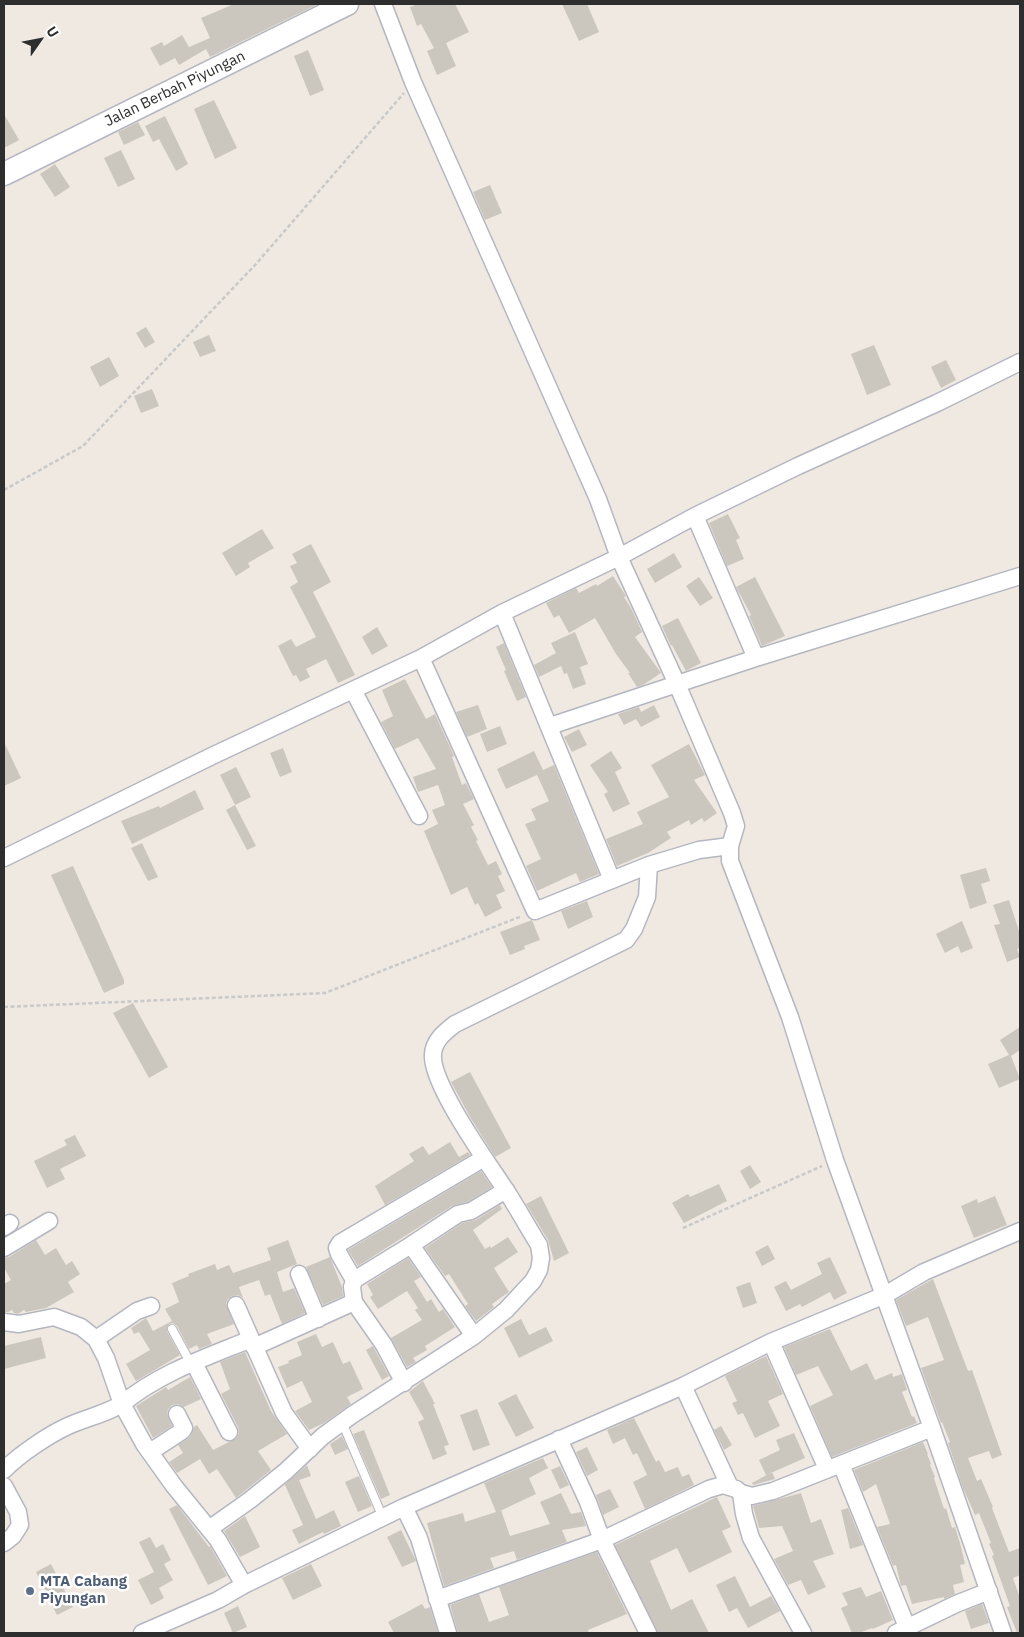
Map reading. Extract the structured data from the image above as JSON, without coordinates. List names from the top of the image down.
{
  "streets": {
    "street": ["Jalan Berbah Piyungan"]
  },
  "places": ["MTA Cabang Piyungan"],
  "north": "top right"
}
